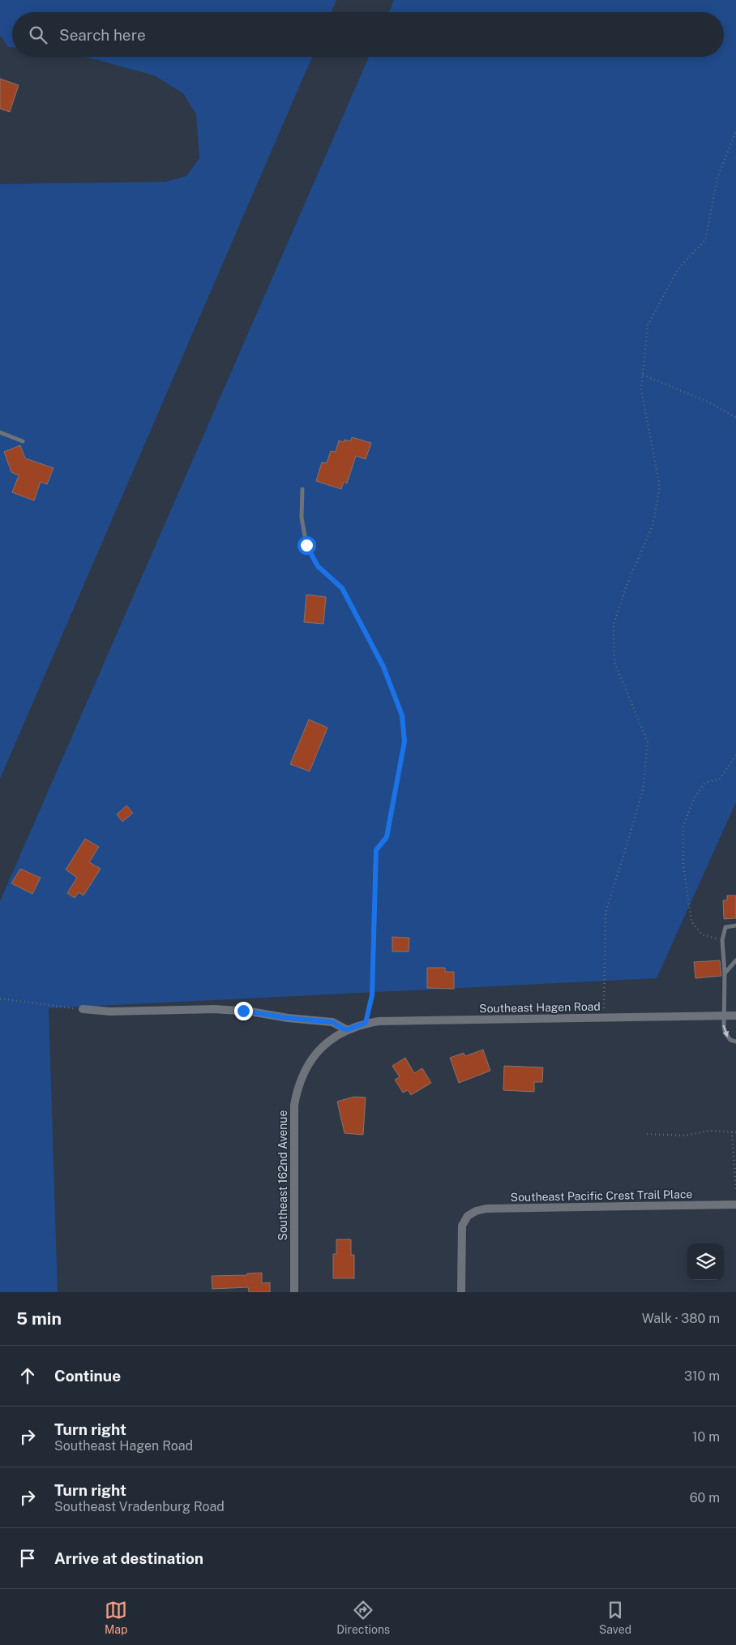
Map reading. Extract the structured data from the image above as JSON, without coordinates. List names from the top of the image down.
{
  "streets": {
    "street": ["Southeast Hagen Road", "Southeast 162nd Avenue", "Southeast Pacific Crest Trail Place"]
  },
  "crossings": [
    ["Southeast Hagen Road", "Southeast 162nd Avenue"]
  ],
  "page": {
    "search": "Search here",
    "heading": ["5 min", "Walk · 380 m"],
    "list": [
      ["Continue", "310 m"],
      ["Turn right", "Southeast Hagen Road", "10 m"],
      ["Turn right", "Southeast Vradenburg Road", "60 m"],
      "Arrive at destination"
    ],
    "nav": ["Map", "Directions", "Saved"]
  }
}
